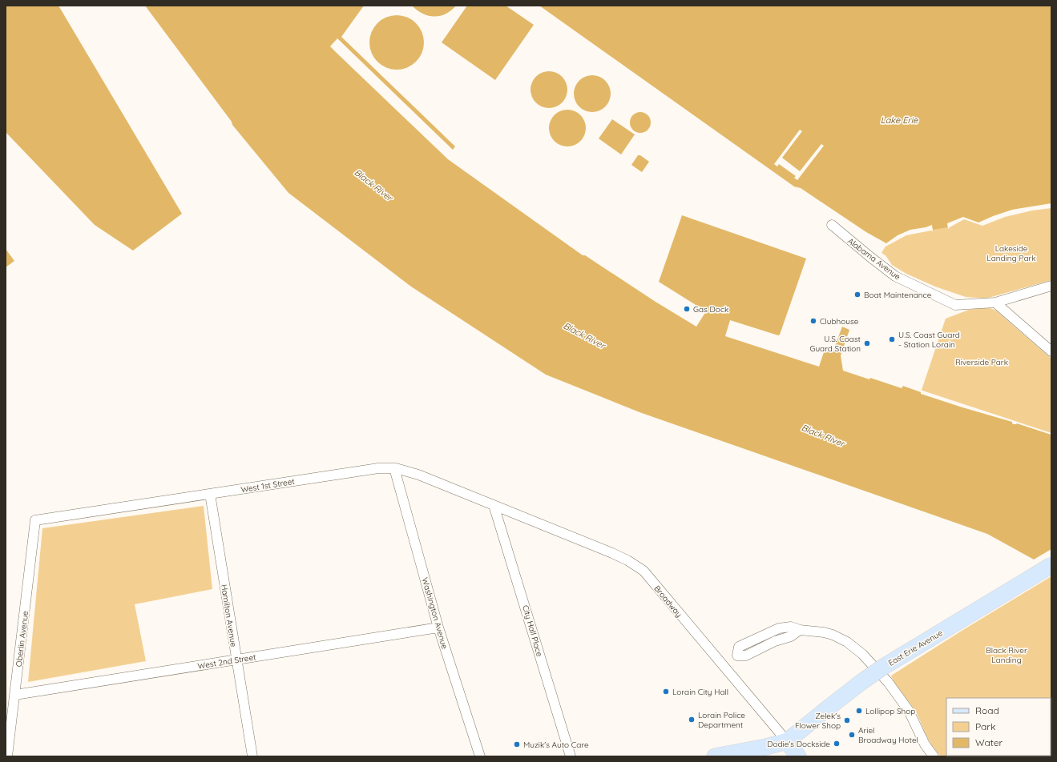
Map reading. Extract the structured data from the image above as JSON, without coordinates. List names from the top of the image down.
{
  "streets": {
    "main road": ["Broadway", "East Erie Avenue"],
    "street": [
      "Alabama Avenue",
      "West 1st Street",
      "Washington Avenue",
      "Hamilton Avenue",
      "City Hall Place",
      "Oberlin Avenue",
      "West 2nd Street"
    ]
  },
  "crossings": [
    ["West 1st Street", "Broadway"],
    ["West 1st Street", "Washington Avenue"],
    ["West 1st Street", "Hamilton Avenue"],
    ["West 1st Street", "City Hall Place"],
    ["West 1st Street", "Oberlin Avenue"],
    ["Broadway", "City Hall Place"],
    ["Broadway", "East Erie Avenue"],
    ["Washington Avenue", "West 2nd Street"],
    ["Hamilton Avenue", "West 2nd Street"],
    ["Oberlin Avenue", "West 2nd Street"]
  ],
  "water": ["Lake Erie", "Black River"],
  "parks": ["Lakeside Landing Park", "Riverside Park", "Black River Landing"],
  "places": [
    "Boat Maintenance",
    "Gas Dock",
    "Clubhouse",
    "U.S. Coast Guard - Station Lorain",
    "U.S. Coast Guard Station",
    "Lorain City Hall",
    "Lollipop Shop",
    "Lorain Police Department",
    "Zelek's Flower Shop",
    "Ariel Broadway Hotel",
    "Dodie's Dockside",
    "Muzik's Auto Care"
  ],
  "legend": ["Road", "Park", "Water"]
}
